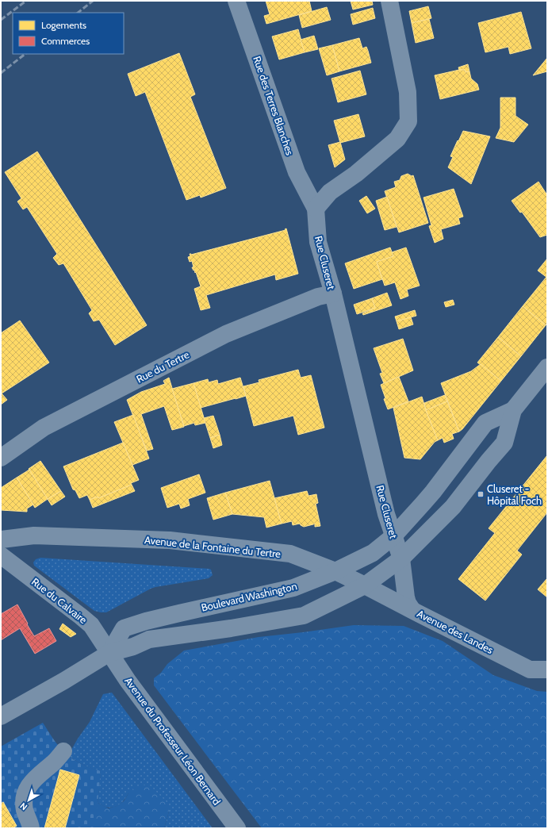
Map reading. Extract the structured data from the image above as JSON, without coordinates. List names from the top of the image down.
{
  "streets": {
    "street": [
      "Rue des Terres Blanches",
      "Rue Cluseret",
      "Rue du Tertre",
      "Avenue de la Fontaine du Tertre",
      "Boulevard Washington",
      "Rue du Calvaire",
      "Avenue des Landes",
      "Avenue du Professeur Léon Bernard"
    ]
  },
  "crossings": [
    ["Rue des Terres Blanches", "Rue Cluseret"],
    ["Rue Cluseret", "Rue du Tertre"],
    ["Rue Cluseret", "Boulevard Washington"],
    ["Rue Cluseret", "Avenue des Landes"],
    ["Avenue de la Fontaine du Tertre", "Boulevard Washington"],
    ["Avenue de la Fontaine du Tertre", "Avenue des Landes"],
    ["Boulevard Washington", "Rue du Calvaire"],
    ["Boulevard Washington", "Avenue des Landes"],
    ["Boulevard Washington", "Avenue du Professeur Léon Bernard"],
    ["Rue du Calvaire", "Avenue du Professeur Léon Bernard"]
  ],
  "places": {
    "transit": ["Cluseret - Hôpital Foch"]
  },
  "legend": ["Logements", "Commerces"],
  "north": "bottom left"
}
